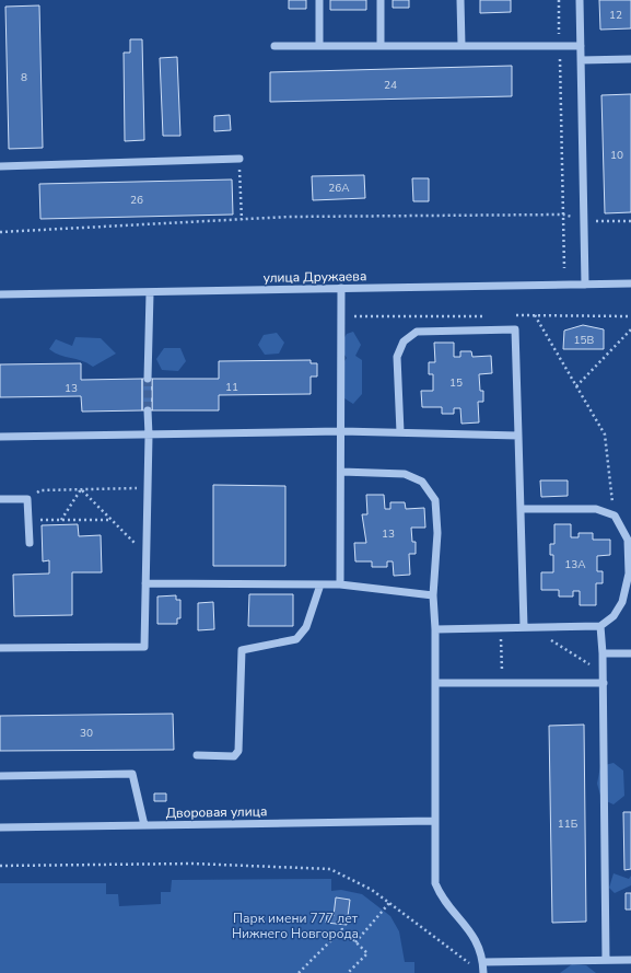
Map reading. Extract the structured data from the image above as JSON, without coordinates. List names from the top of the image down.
{
  "streets": {
    "street": ["улица Дружаева", "Дворовая улица"]
  },
  "parks": ["Парк имени 777 лет Нижнего Новгорода"],
  "house_numbers": [
    "12",
    "8",
    "24",
    "10",
    "26А",
    "26",
    "15В",
    "15",
    "11",
    "13",
    "13",
    "13А",
    "30",
    "11Б"
  ]
}
